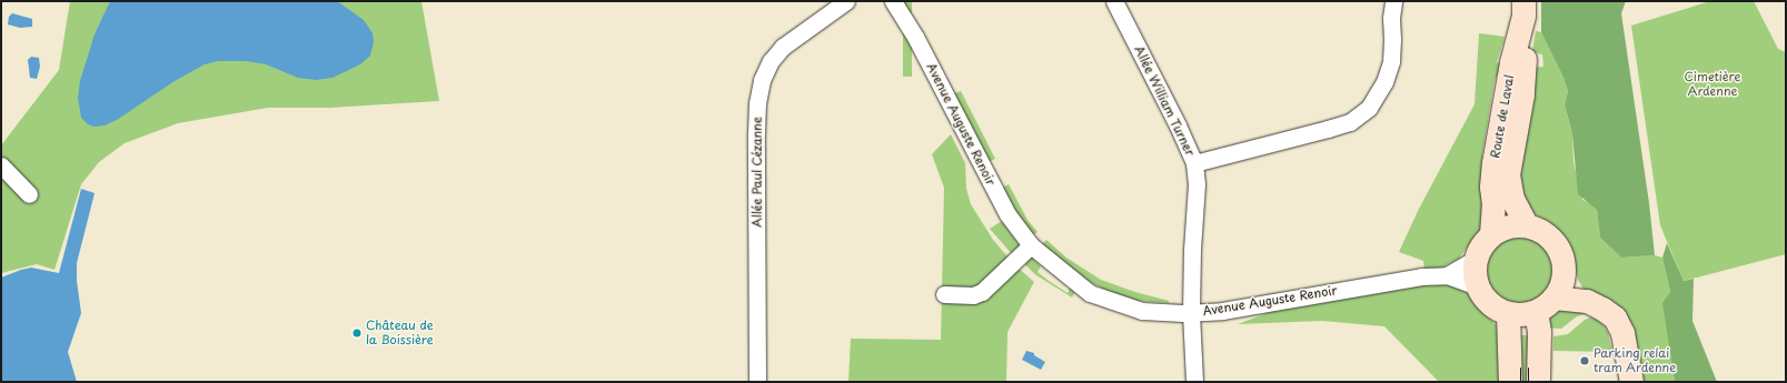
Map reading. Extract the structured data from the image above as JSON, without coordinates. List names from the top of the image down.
{
  "streets": {
    "main road": ["Route de Laval"],
    "street": ["Allée William Turner", "Avenue Auguste Renoir", "Allée Paul Cézanne"]
  },
  "crossings": [
    ["Allée William Turner", "Avenue Auguste Renoir"],
    ["Route de Laval", "Avenue Auguste Renoir"]
  ],
  "parks": ["Cimetière Ardenne"],
  "places": ["Château de la Boissière", "Parking relai tram Ardenne"]
}
